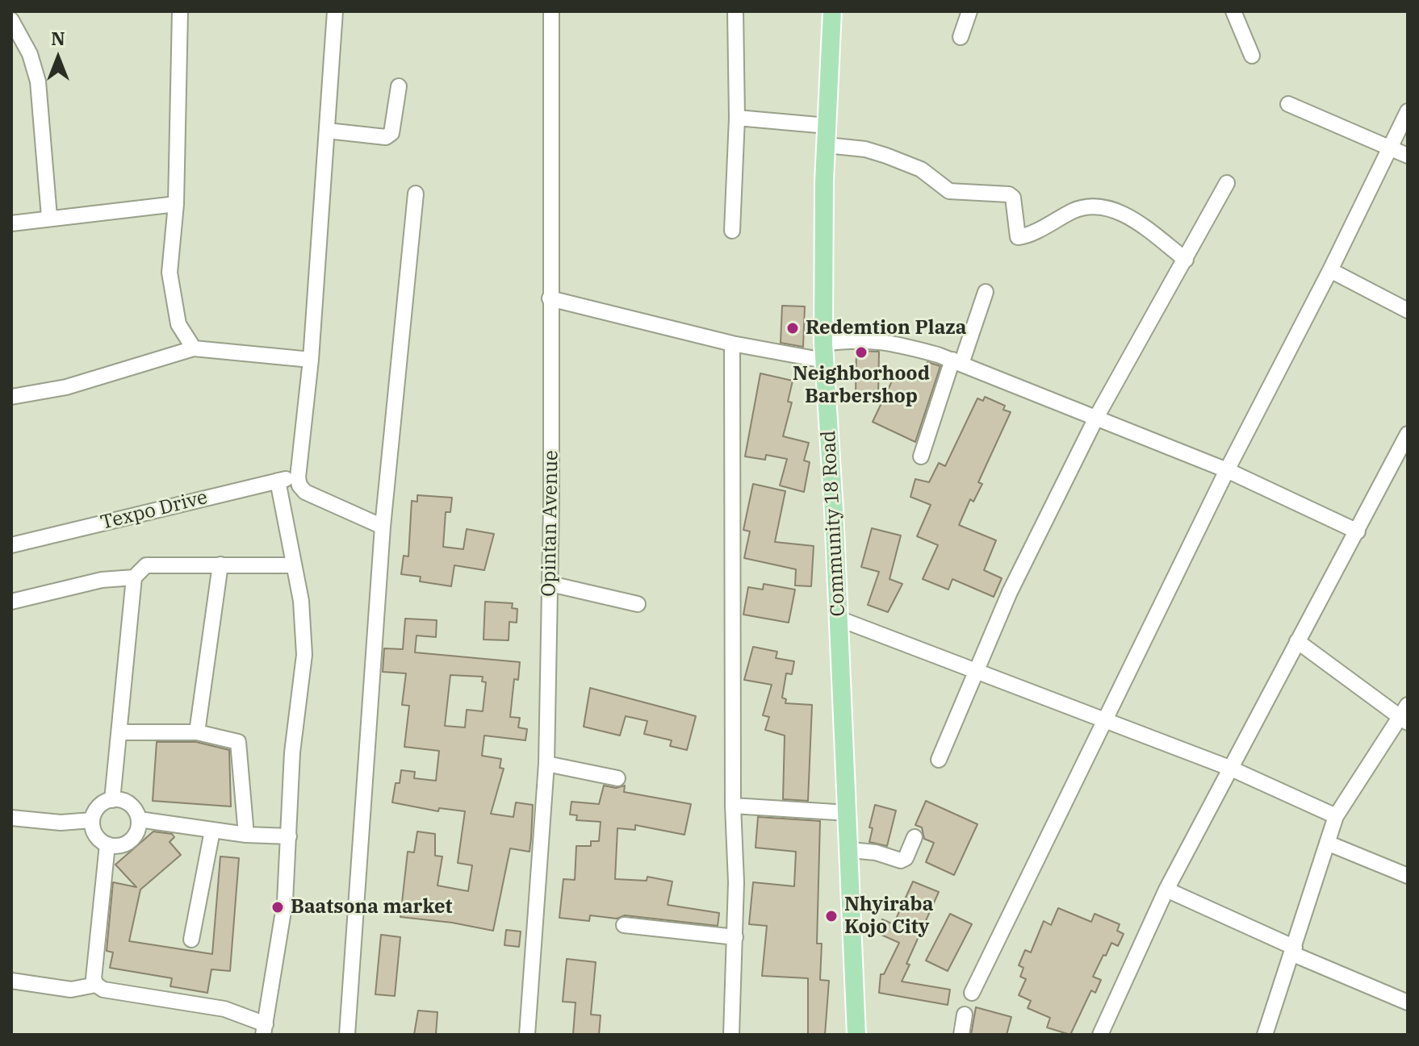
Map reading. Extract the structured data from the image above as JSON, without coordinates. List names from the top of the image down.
{
  "streets": {
    "main road": ["Community 18 Road"],
    "street": ["Texpo Drive", "Opintan Avenue"]
  },
  "places": [
    "Redemtion Plaza",
    "Neighborhood Barbershop",
    "Baatsona market",
    "Nhyiraba Kojo City"
  ],
  "north": "top"
}
